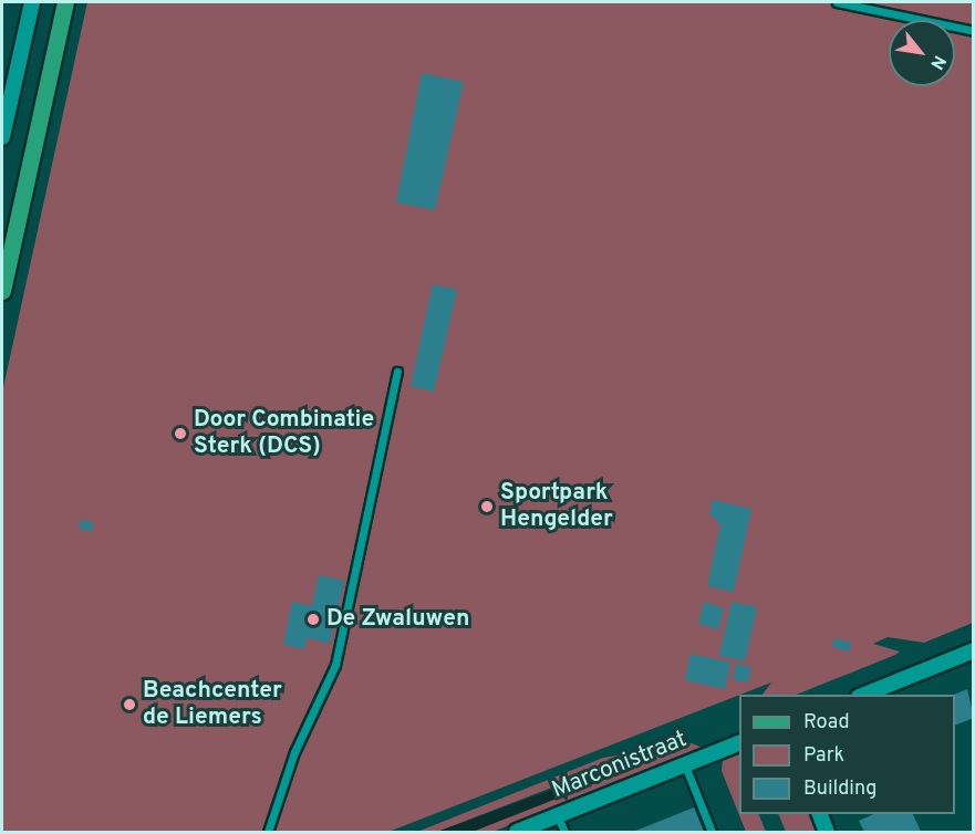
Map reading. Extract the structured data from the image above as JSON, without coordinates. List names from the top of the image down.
{
  "streets": {
    "street": ["Marconistraat"]
  },
  "places": [
    "Door Combinatie Sterk (DCS)",
    "Sportpark Hengelder",
    "De Zwaluwen",
    "Beachcenter de Liemers"
  ],
  "legend": ["Road", "Park", "Building"],
  "north": "bottom right"
}
